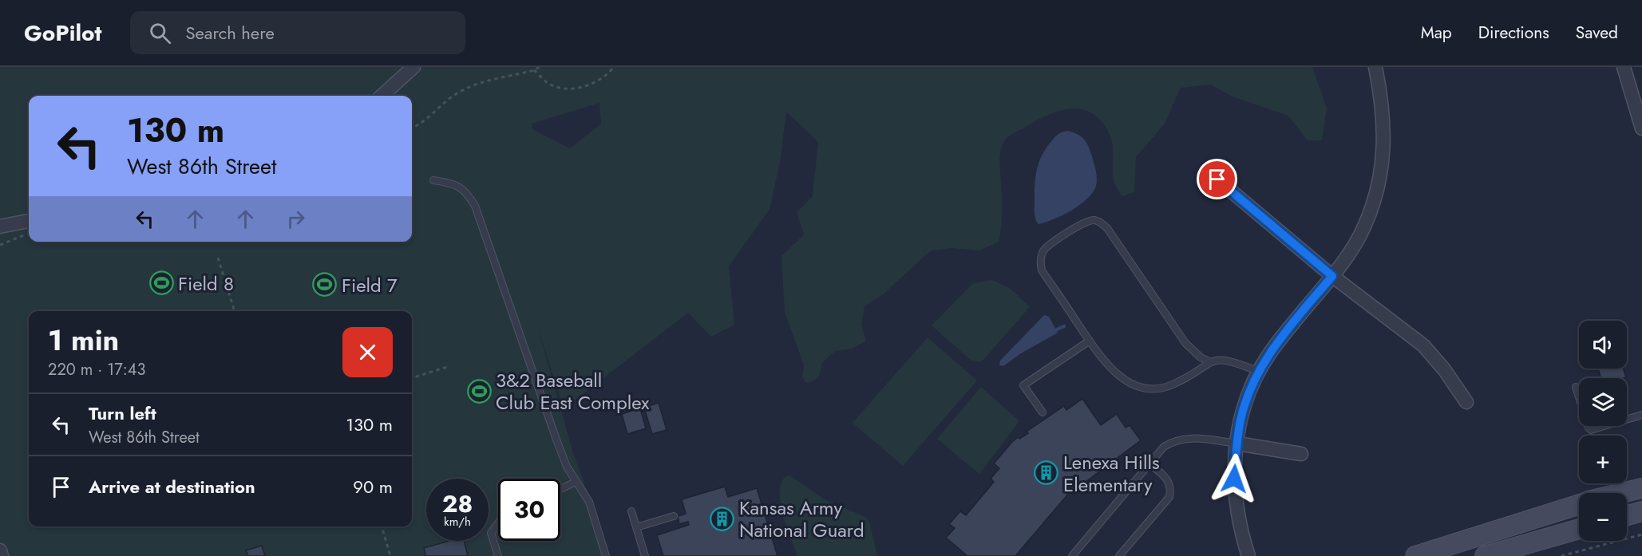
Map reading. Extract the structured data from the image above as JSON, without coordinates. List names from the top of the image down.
{
  "places": {
    "sports": ["Field 8", "Field 7", "3&2 Baseball Club East Complex"],
    "building": ["Lenexa Hills Elementary", "Kansas Army National Guard"]
  },
  "page": {
    "header": "GoPilot",
    "search": "Search here",
    "nav": ["Map", "Directions", "Saved"],
    "turn": ["130 m", "West 86th Street"],
    "heading": ["1 min", "220 m · 17:43"],
    "map_buttons": ["+", "−"],
    "list": [
      {
        "name": "Turn left",
        "note": "West 86th Street",
        "value": "130 m"
      },
      {
        "name": "Arrive at destination",
        "value": "90 m"
      }
    ],
    "speed": "28 km/h",
    "limit": "30"
  }
}
